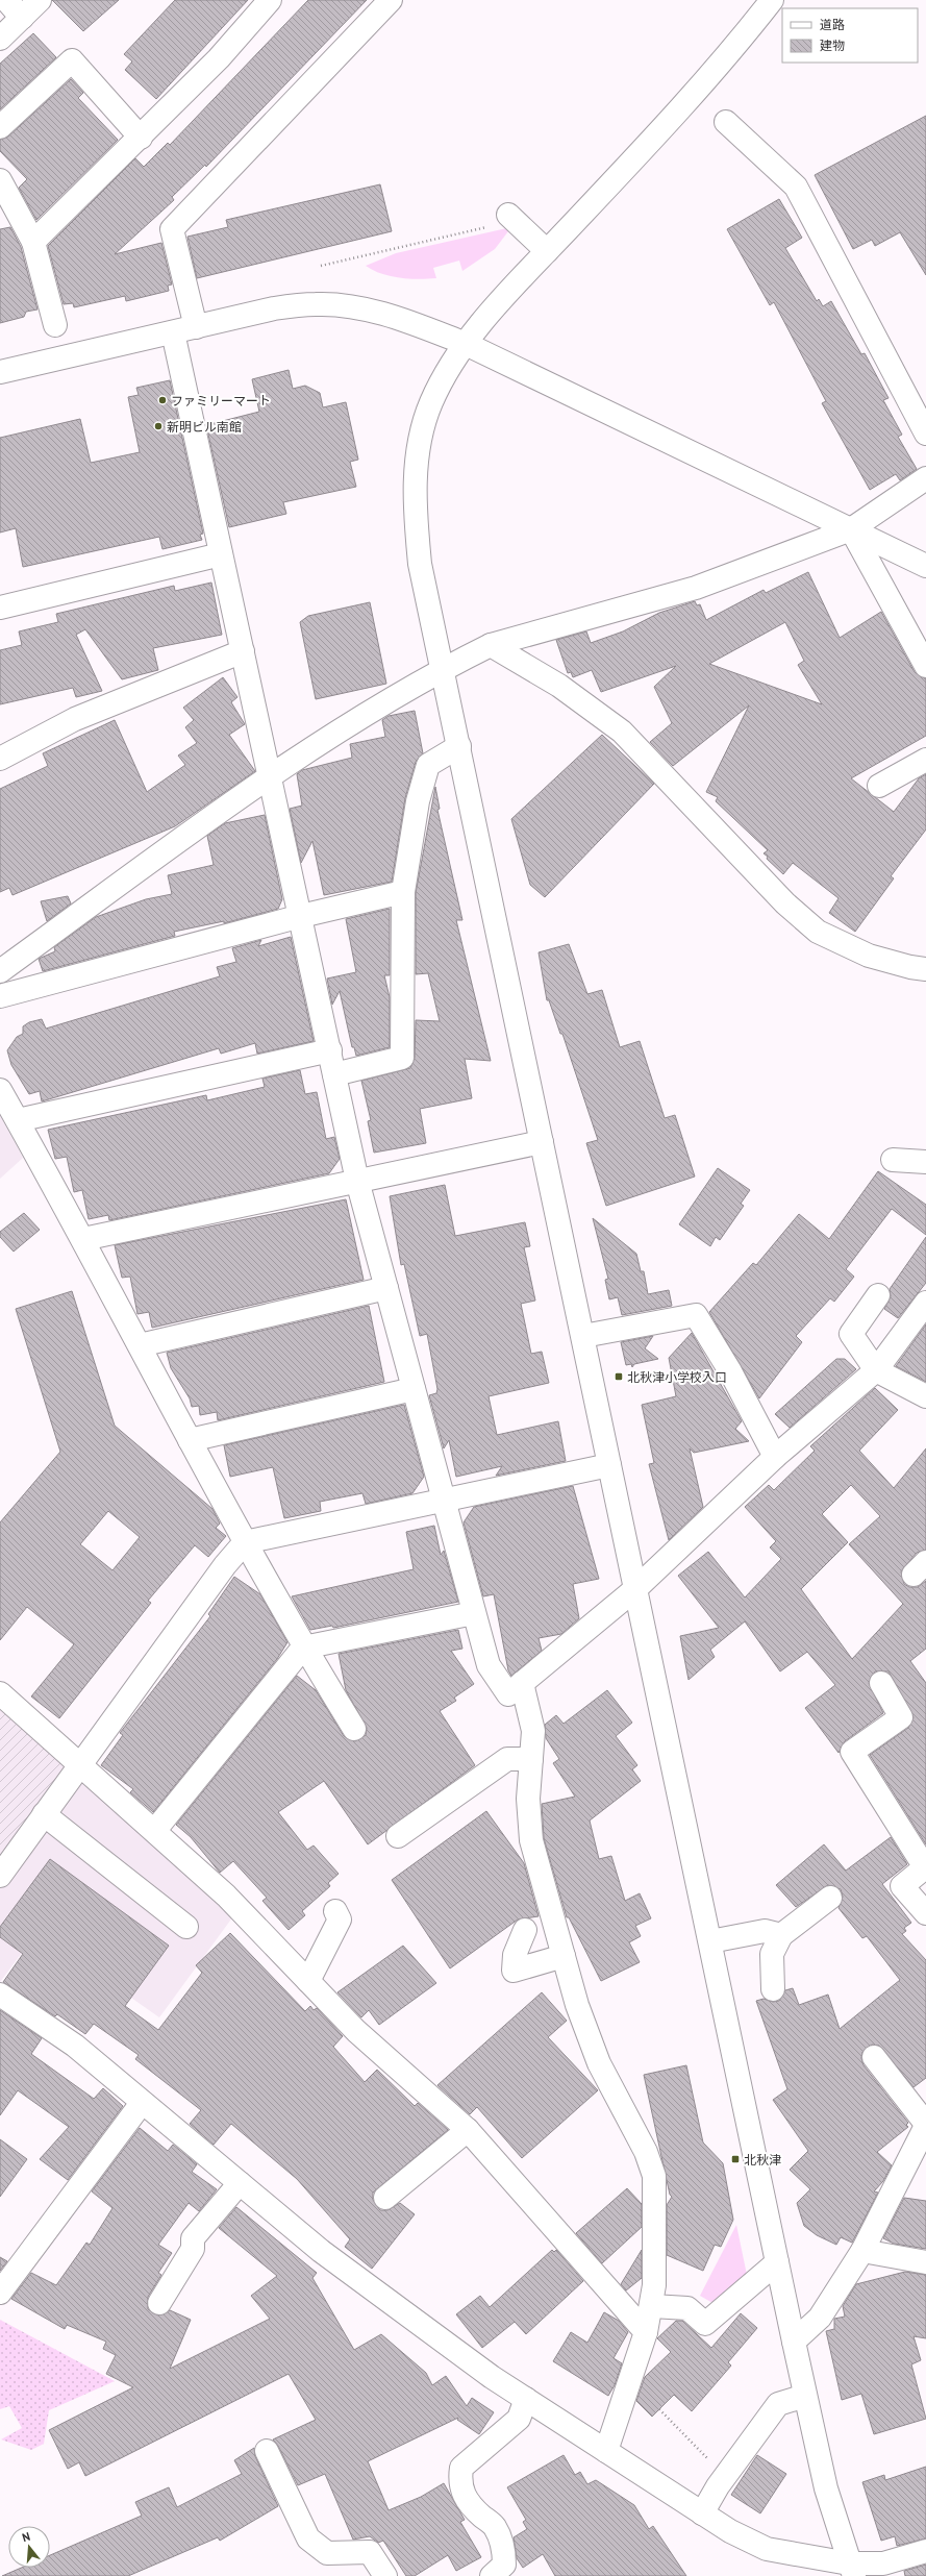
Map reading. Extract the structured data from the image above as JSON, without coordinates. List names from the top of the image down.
{
  "places": {
    "other": ["ファミリーマート", "新明ビル南館"],
    "transit": ["北秋津小学校入口", "北秋津"]
  },
  "legend": ["道路", "建物"],
  "north": "top"
}
